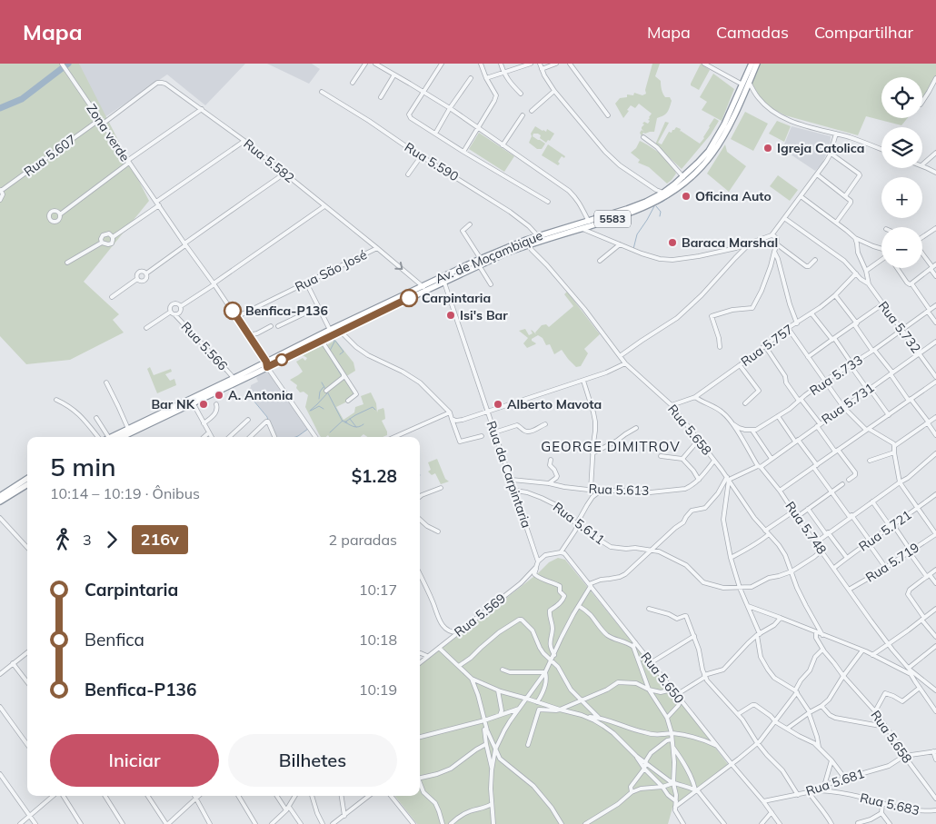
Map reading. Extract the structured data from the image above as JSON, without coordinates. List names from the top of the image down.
{
  "streets": {
    "highway": ["5583", "Av. de Moçambique"],
    "street": [
      "Zona verde",
      "Rua 5.607",
      "Rua 5.582",
      "Rua 5.590",
      "Rua São José",
      "Rua 5.732",
      "Rua 5.757",
      "Rua 5.566",
      "Rua 5.733",
      "Rua 5.731",
      "Rua 5.658",
      "Rua da Carpintaria",
      "Rua 5.613",
      "Rua 5.611",
      "Rua 5.748",
      "Rua 5.721",
      "Rua 5.719",
      "Rua 5.569",
      "Rua 5.650",
      "Rua 5.681",
      "Rua 5.683"
    ]
  },
  "crossings": [
    ["Zona verde", "Rua 5.607"],
    ["Zona verde", "Rua 5.582"],
    ["Zona verde", "Rua São José"],
    ["Rua 5.582", "Av. de Moçambique"],
    ["Rua 5.582", "Rua São José"],
    ["Rua 5.590", "Av. de Moçambique"],
    ["Av. de Moçambique", "Rua 5.566"],
    ["Av. de Moçambique", "Rua 5.658"],
    ["Av. de Moçambique", "Rua da Carpintaria"],
    ["Rua 5.732", "Rua 5.733"],
    ["Rua 5.732", "Rua 5.731"],
    ["Rua 5.757", "Rua 5.658"],
    ["Rua 5.757", "Rua 5.748"],
    ["Rua 5.731", "Rua 5.658"],
    ["Rua 5.731", "Rua 5.748"],
    ["Rua 5.658", "Rua 5.613"],
    ["Rua 5.658", "Rua 5.611"],
    ["Rua 5.658", "Rua 5.748"],
    ["Rua 5.658", "Rua 5.681"],
    ["Rua da Carpintaria", "Rua 5.613"],
    ["Rua da Carpintaria", "Rua 5.611"],
    ["Rua da Carpintaria", "Rua 5.569"],
    ["Rua 5.611", "Rua 5.748"],
    ["Rua 5.748", "Rua 5.721"],
    ["Rua 5.748", "Rua 5.719"],
    ["Rua 5.650", "Rua 5.681"],
    ["Rua 5.681", "Rua 5.683"]
  ],
  "districts": ["GEORGE DIMITROV"],
  "places": [
    "Igreja Catolica",
    "Oficina Auto",
    "Baraca Marshal",
    "Carpintaria",
    "Benfica-P136",
    "Isi's Bar",
    "A. Antonia",
    "Bar NK",
    "Alberto Mavota"
  ],
  "lines": ["bus line 216v"],
  "page": {
    "header": "Mapa",
    "nav": ["Mapa", "Camadas", "Compartilhar"],
    "map_buttons": ["+", "−"],
    "heading": ["5 min", "10:14 – 10:19 · Ônibus", "$1.28"],
    "legs": ["3", "216v", "2 paradas"],
    "list": [
      {
        "name": "Carpintaria",
        "value": "10:17"
      },
      {
        "name": "Benfica",
        "value": "10:18"
      },
      {
        "name": "Benfica-P136",
        "value": "10:19"
      }
    ],
    "buttons": ["Iniciar", "Bilhetes"]
  }
}
